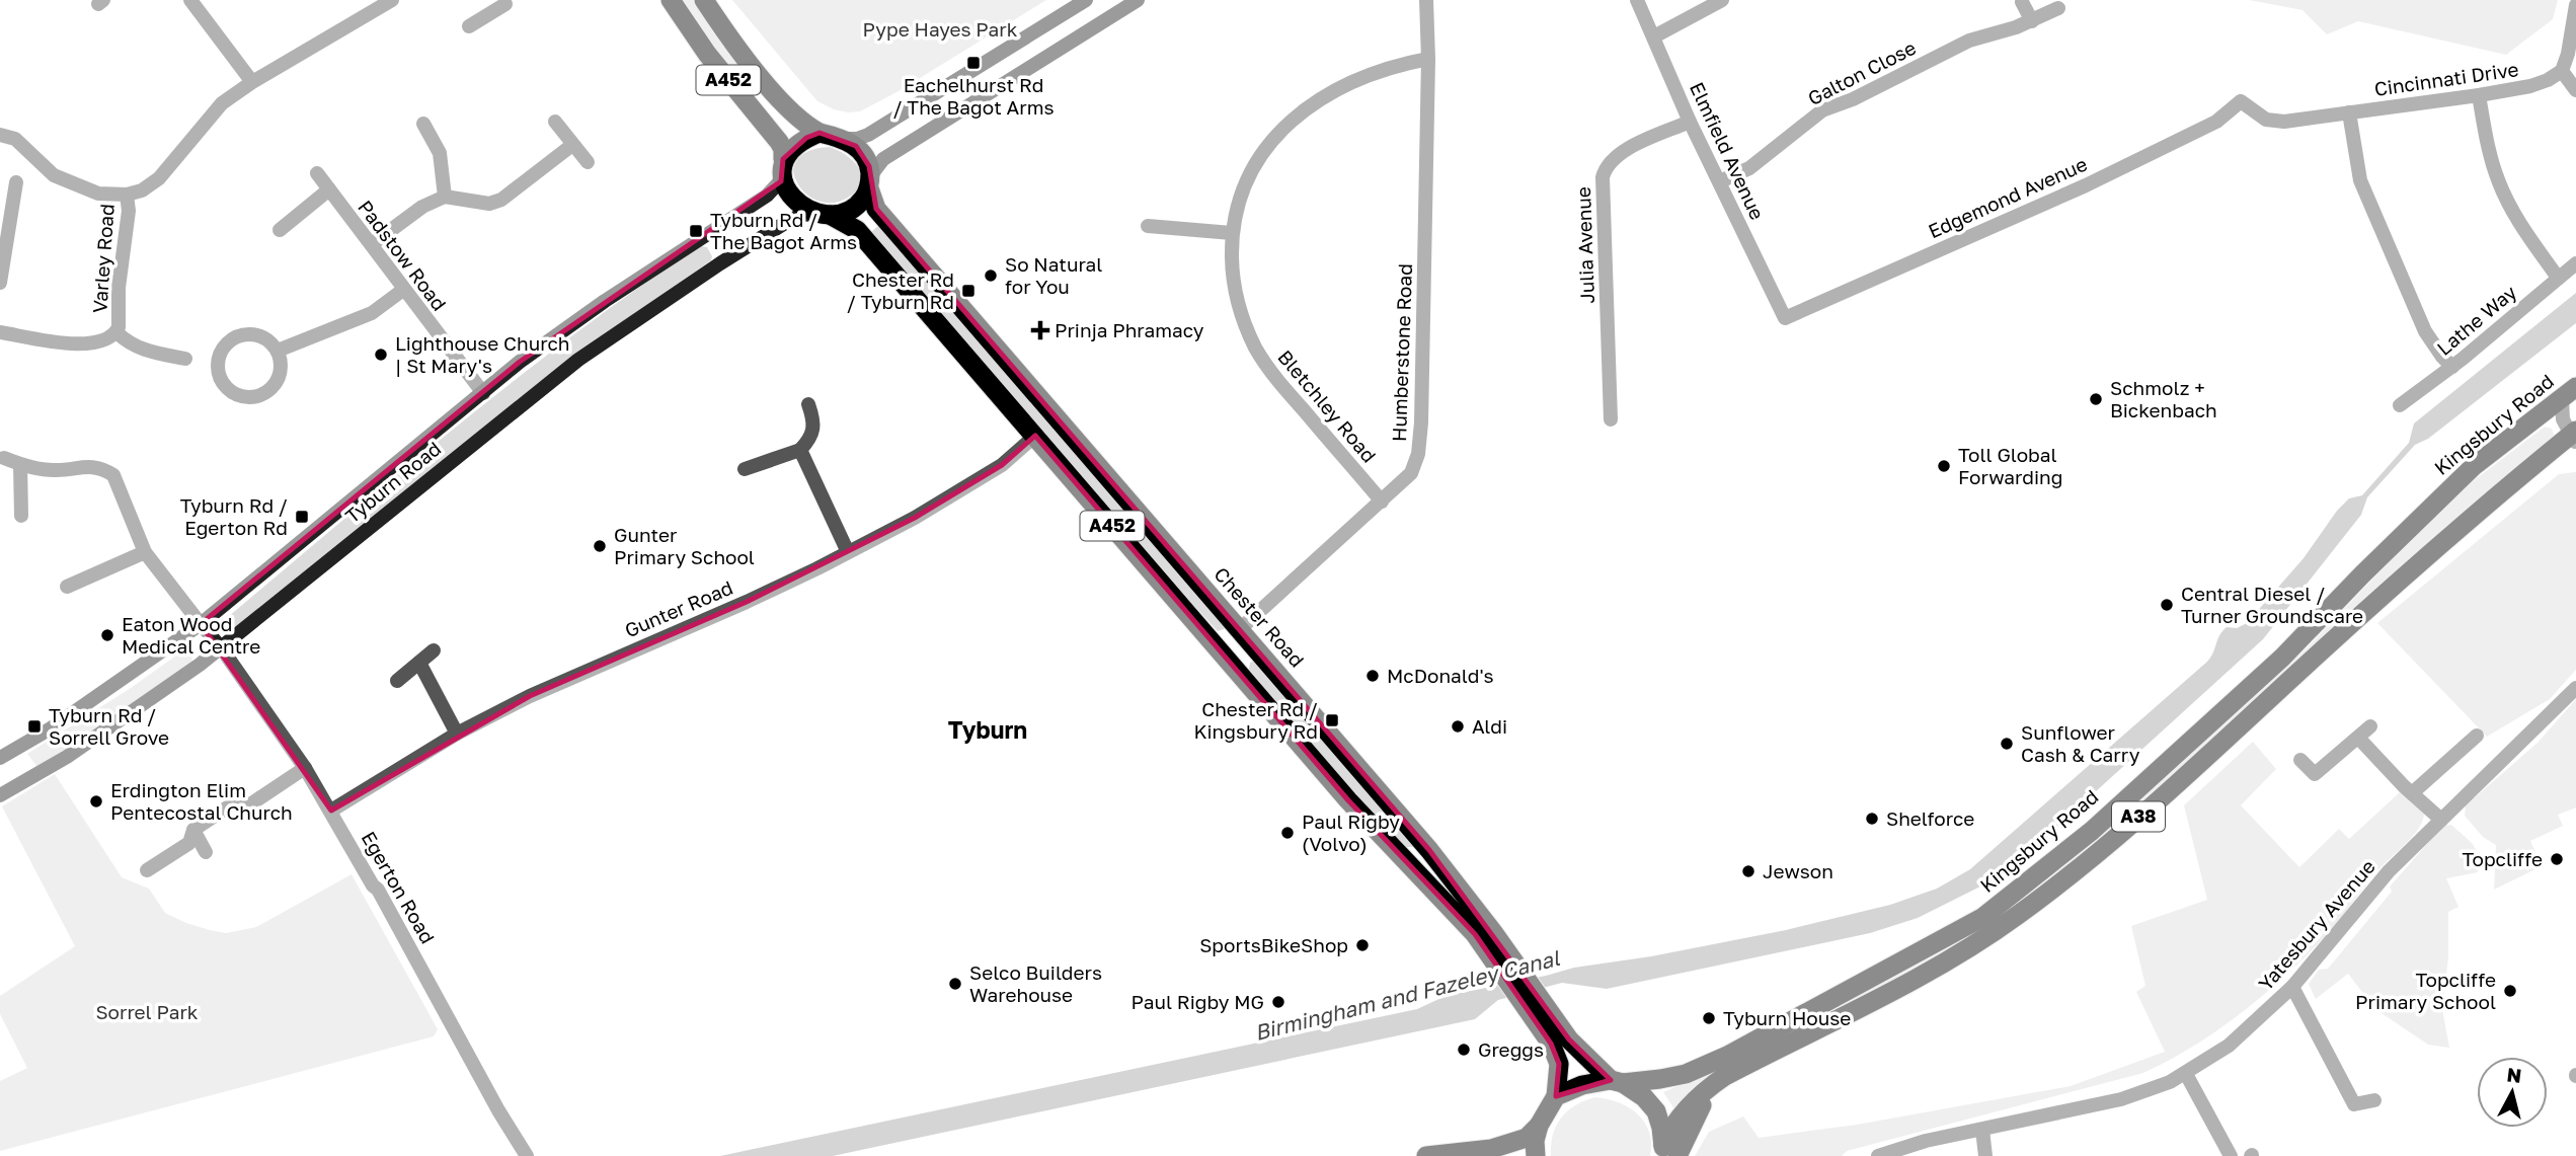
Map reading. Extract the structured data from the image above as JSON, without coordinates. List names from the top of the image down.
{
  "streets": {
    "highway": [
      "A452",
      "Kingsbury Road",
      "Chester Road",
      "A38"
    ],
    "main road": ["Tyburn Road"],
    "street": [
      "Galton Close",
      "Cincinnati Drive",
      "Elmfield Avenue",
      "Edgemond Avenue",
      "Julia Avenue",
      "Padstow Road",
      "Varley Road",
      "Lathe Way",
      "Humberstone Road",
      "Bletchley Road",
      "Gunter Road",
      "Egerton Road",
      "Yatesbury Avenue"
    ]
  },
  "crossings": [
    ["Galton Close", "Elmfield Avenue"],
    ["Cincinnati Drive", "Edgemond Avenue"],
    ["A452", "Tyburn Road"],
    ["A452", "Chester Road"],
    ["Elmfield Avenue", "Edgemond Avenue"],
    ["Elmfield Avenue", "Julia Avenue"],
    ["Padstow Road", "Tyburn Road"],
    ["Humberstone Road", "Bletchley Road"],
    ["Humberstone Road", "Chester Road"],
    ["Kingsbury Road", "Chester Road"],
    ["Kingsbury Road", "A38"],
    ["Tyburn Road", "Chester Road"],
    ["Tyburn Road", "Egerton Road"],
    ["Gunter Road", "Chester Road"],
    ["Gunter Road", "Egerton Road"],
    ["Chester Road", "A38"]
  ],
  "districts": ["Tyburn"],
  "water": ["Birmingham and Fazeley Canal"],
  "parks": ["Pype Hayes Park", "Sorrel Park"],
  "places": {
    "transit": [
      "Eachelhurst Rd / The Bagot Arms",
      "Tyburn Rd / The Bagot Arms",
      "Chester Rd / Tyburn Rd",
      "Tyburn Rd / Egerton Rd",
      "Chester Rd / Kingsbury Rd",
      "Tyburn Rd / Sorrell Grove"
    ],
    "other": [
      "So Natural for You",
      "Lighthouse Church | St Mary's",
      "Schmolz + Bickenbach",
      "Toll Global Forwarding",
      "Gunter Primary School",
      "Central Diesel / Turner Groundscare",
      "Eaton Wood Medical Centre",
      "McDonald's",
      "Aldi",
      "Sunflower Cash & Carry",
      "Erdington Elim Pentecostal Church",
      "Shelforce",
      "Paul Rigby (Volvo)",
      "Topcliffe",
      "Jewson",
      "SportsBikeShop",
      "Selco Builders Warehouse",
      "Topcliffe Primary School",
      "Paul Rigby MG",
      "Tyburn House",
      "Greggs"
    ],
    "health": ["Prinja Phramacy"]
  },
  "north": "top"
}
